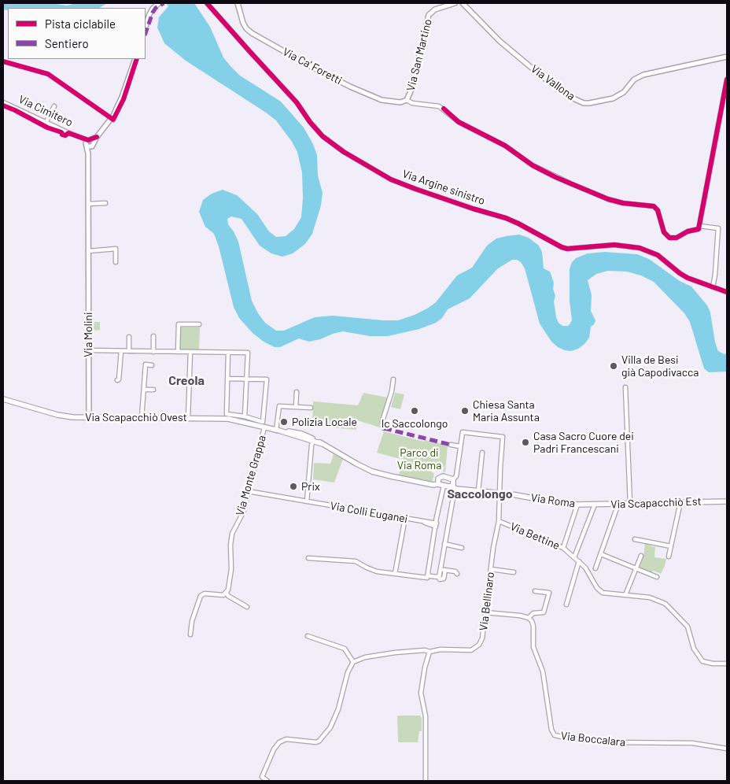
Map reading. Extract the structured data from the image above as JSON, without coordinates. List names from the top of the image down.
{
  "streets": {
    "main road": ["Via Scapacchiò Ovest", "Via Roma", "Via Scapacchiò Est"],
    "street": [
      "Via San Martino",
      "Via Ca' Foretti",
      "Via Vallona",
      "Via Cimitero",
      "Via Argine sinistro",
      "Via Molini",
      "Via Monte Grappa",
      "Via Colli Euganei",
      "Via Bettine",
      "Via Bellinaro",
      "Via Boccalara"
    ]
  },
  "crossings": [
    ["Via San Martino", "Via Ca' Foretti"],
    ["Via Cimitero", "Via Molini"],
    ["Via Molini", "Via Scapacchiò Ovest"],
    ["Via Scapacchiò Ovest", "Via Monte Grappa"],
    ["Via Monte Grappa", "Via Colli Euganei"],
    ["Via Roma", "Via Scapacchiò Est"],
    ["Via Roma", "Via Bellinaro"],
    ["Via Bettine", "Via Bellinaro"]
  ],
  "districts": ["Creola", "Saccolongo"],
  "parks": ["Parco di Via Roma"],
  "places": [
    "Villa de Besi già Capodivacca",
    "Ic Saccolongo",
    "Chiesa Santa Maria Assunta",
    "Polizia Locale",
    "Casa Sacro Cuore dei Padri Francescani",
    "Prix"
  ],
  "legend": ["Pista ciclabile", "Sentiero"]
}
